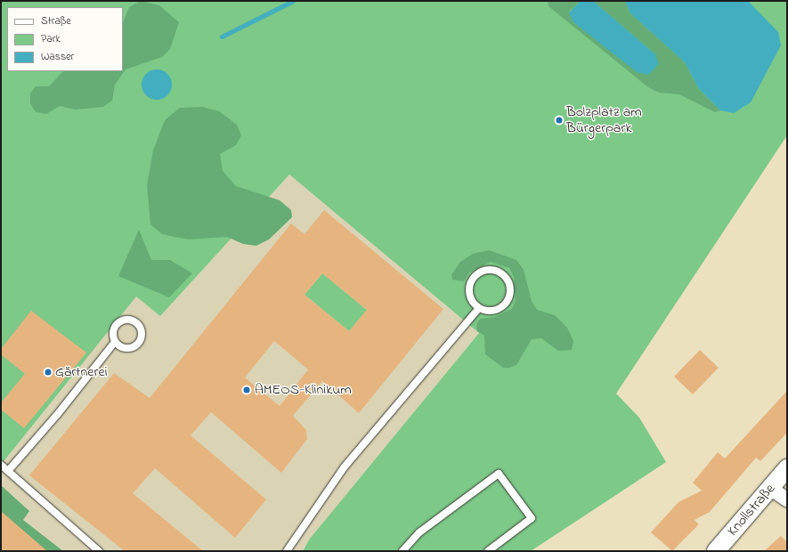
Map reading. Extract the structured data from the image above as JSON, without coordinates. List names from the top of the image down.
{
  "streets": {
    "street": ["Knollstraße"]
  },
  "places": ["Bolzplatz am Bürgerpark", "Gärtnerei", "AMEOS-Klinikum"],
  "legend": ["Straße", "Park", "Wasser"]
}
